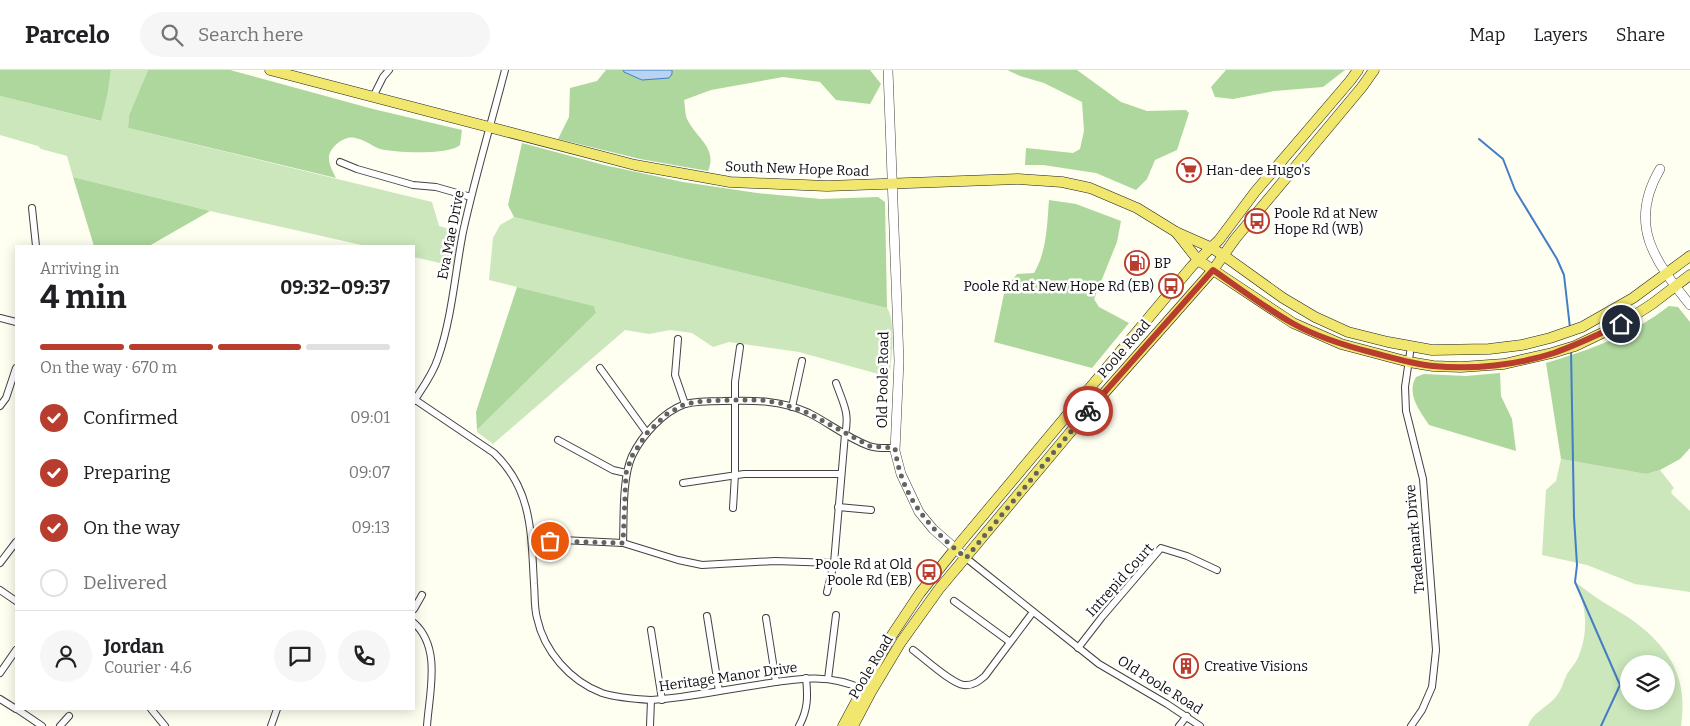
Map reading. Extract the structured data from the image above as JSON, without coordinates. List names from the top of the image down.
{
  "streets": {
    "main road": ["South New Hope Road", "Poole Road"],
    "street": [
      "Eva Mae Drive",
      "Old Poole Road",
      "Trademark Drive",
      "Intrepid Court",
      "Heritage Manor Drive"
    ]
  },
  "crossings": [
    ["South New Hope Road", "Eva Mae Drive"],
    ["South New Hope Road", "Poole Road"],
    ["South New Hope Road", "Old Poole Road"],
    ["South New Hope Road", "Trademark Drive"],
    ["Poole Road", "Old Poole Road"],
    ["Poole Road", "Heritage Manor Drive"],
    ["Old Poole Road", "Intrepid Court"]
  ],
  "places": {
    "supermarket": ["Han-dee Hugo's"],
    "bus stop": ["Poole Rd at New Hope Rd (WB)", "Poole Rd at New Hope Rd (EB)", "Poole Rd at Old Poole Rd (EB)"],
    "fuel station": ["BP"],
    "building": ["Creative Visions"]
  },
  "page": {
    "header": "Parcelo",
    "search": "Search here",
    "nav": ["Map", "Layers", "Share"],
    "heading": ["4 min", "Arriving in", "09:32–09:37"],
    "panel": ["Jordan", "Courier · 4.6"],
    "bar": "On the way · 670 m",
    "list": [
      ["Confirmed", "09:01"],
      ["Preparing", "09:07"],
      ["On the way", "09:13"],
      "Delivered"
    ]
  }
}
